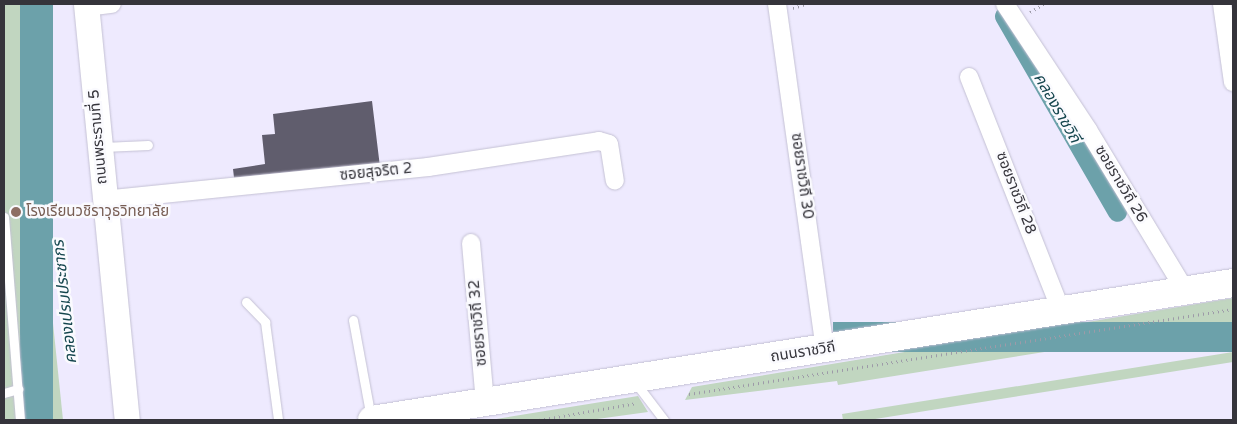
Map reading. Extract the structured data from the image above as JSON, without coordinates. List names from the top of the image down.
{
  "streets": {
    "main road": ["ถนนพระรามที่ 5", "ถนนราชวิถี"],
    "street": [
      "ซอยสุจริต 2",
      "ซอยราชวิถี 30",
      "ซอยราชวิถี 26",
      "ซอยราชวิถี 28",
      "ซอยราชวิถี 32"
    ]
  },
  "crossings": [
    ["ถนนพระรามที่ 5", "ซอยสุจริต 2"],
    ["ซอยราชวิถี 30", "ถนนราชวิถี"],
    ["ซอยราชวิถี 26", "ถนนราชวิถี"],
    ["ซอยราชวิถี 28", "ถนนราชวิถี"],
    ["ซอยราชวิถี 32", "ถนนราชวิถี"]
  ],
  "water": ["คลองราชวิถี", "คลองเปรมประชากร"],
  "places": ["โรงเรียนวชิราวุธวิทยาลัย"]
}
